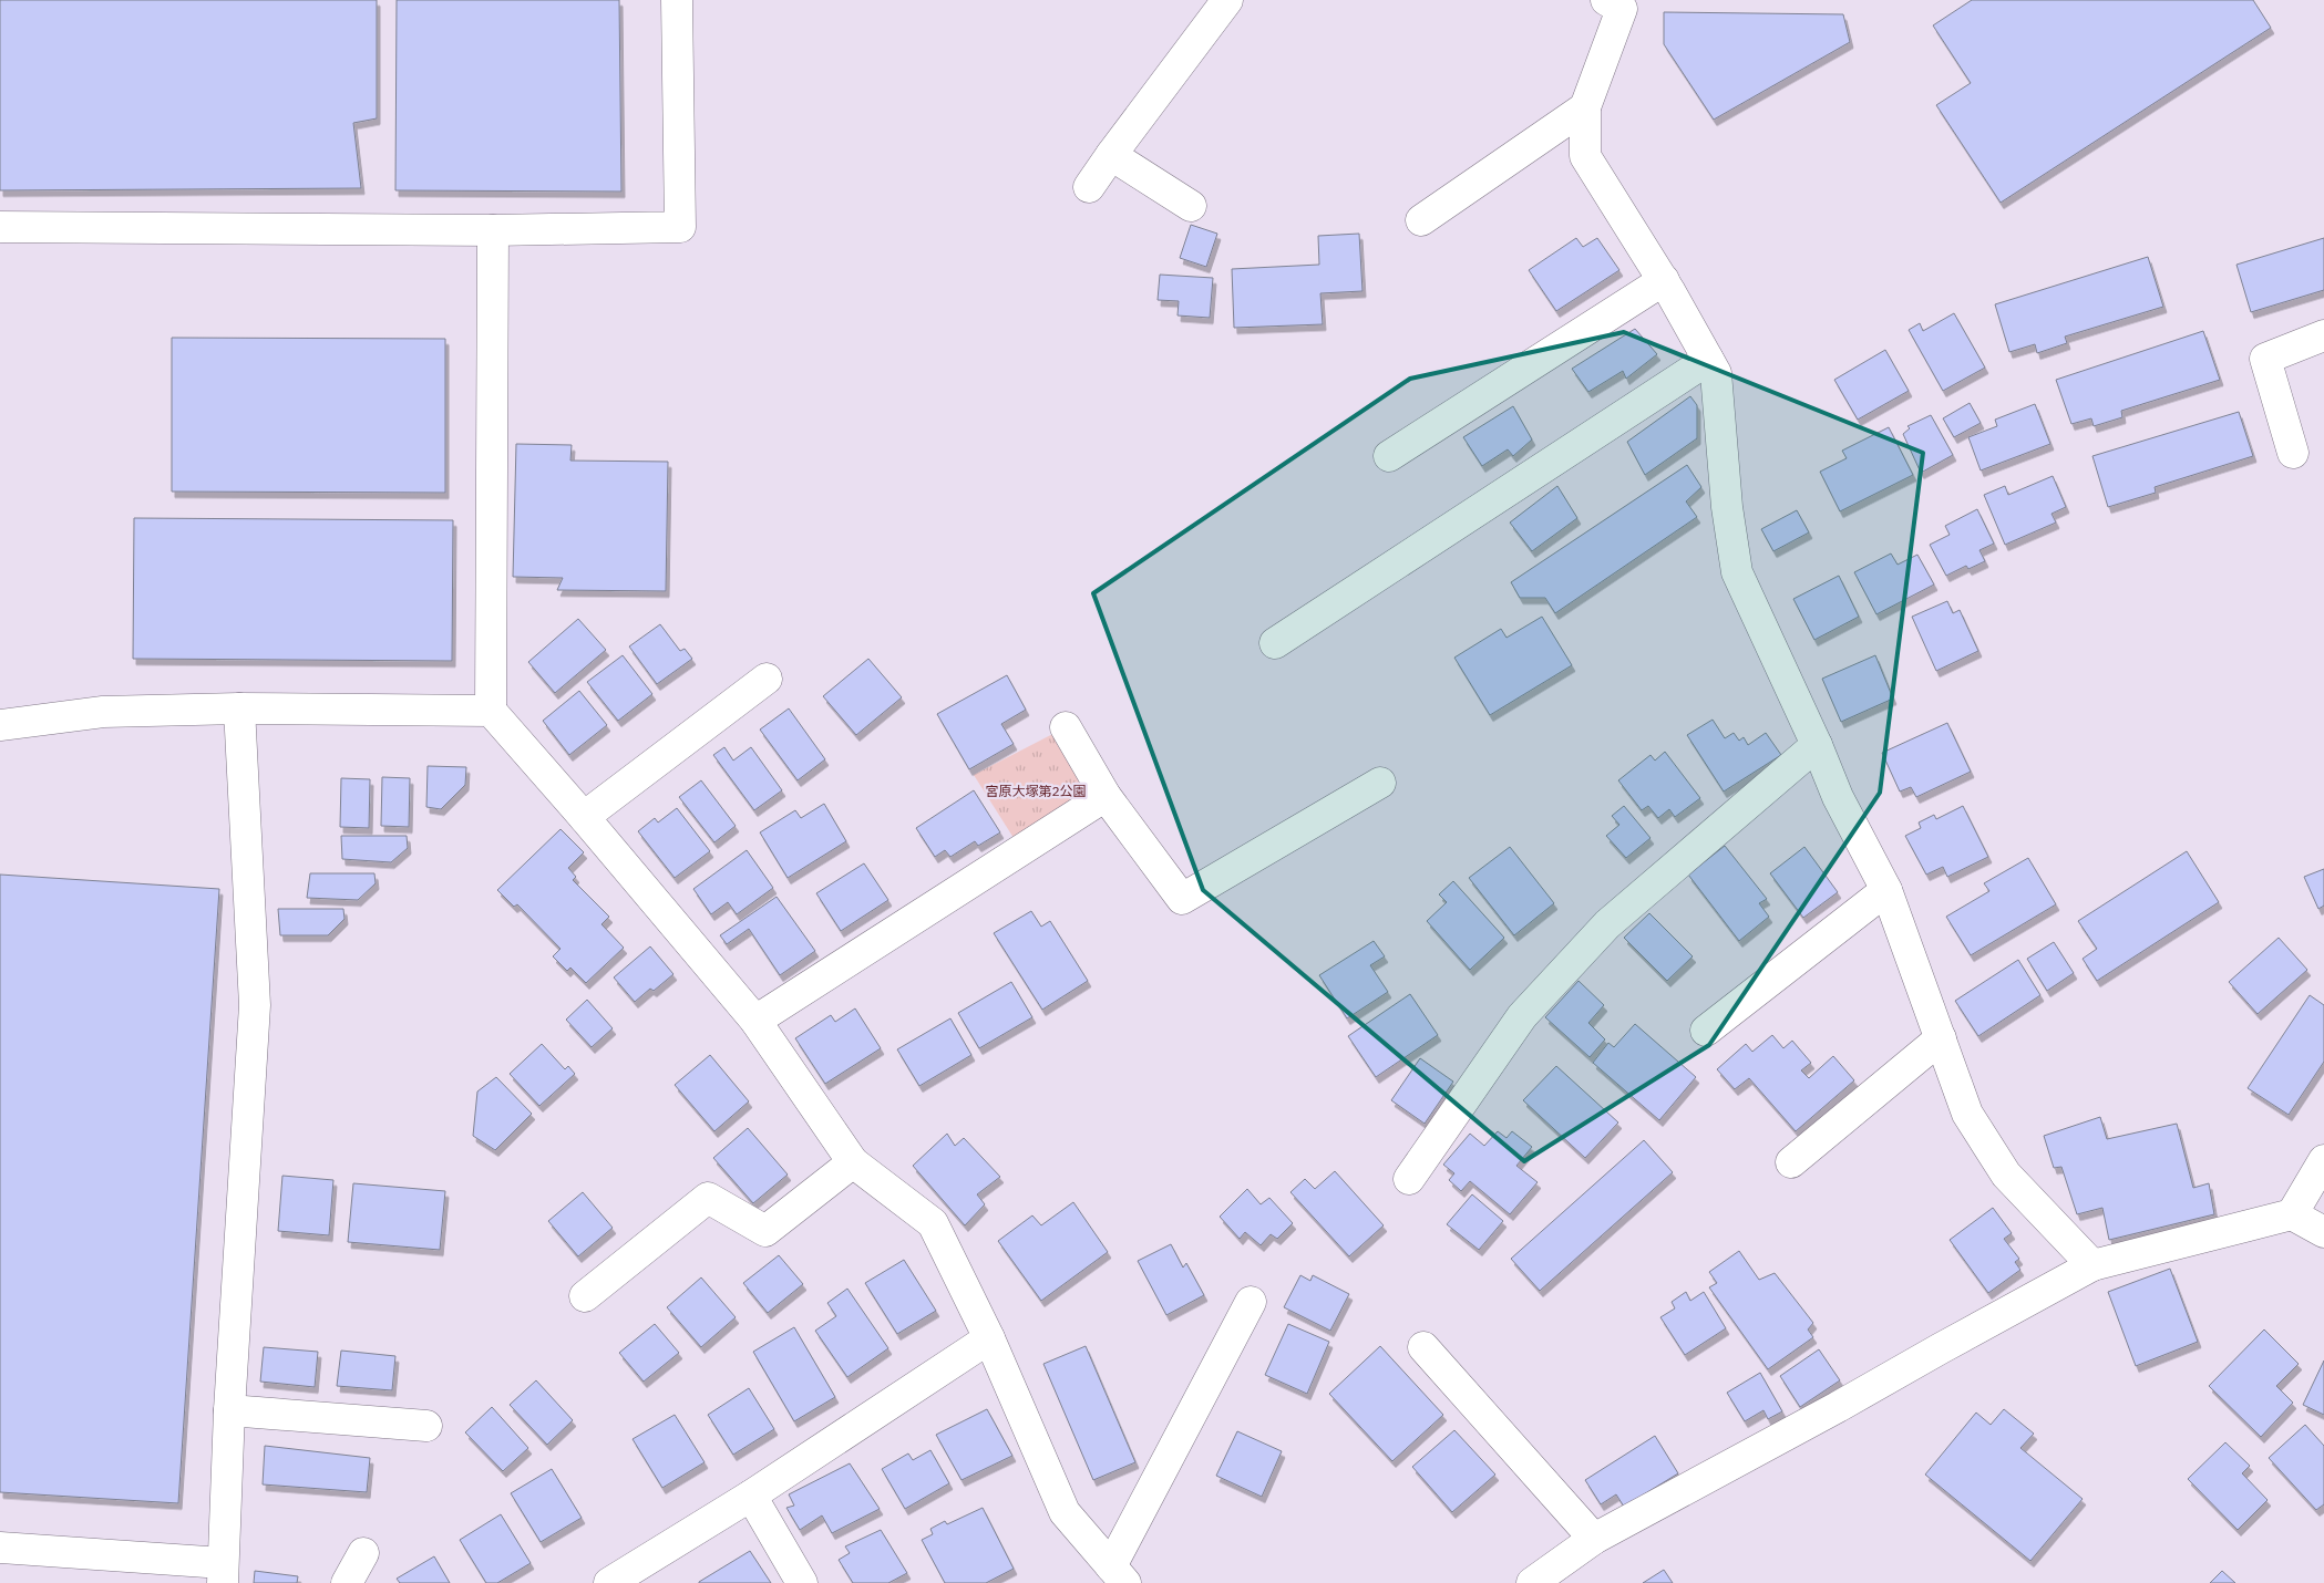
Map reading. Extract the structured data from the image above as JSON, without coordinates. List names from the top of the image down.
{
  "parks": ["宮原大塚第2公園"]
}
